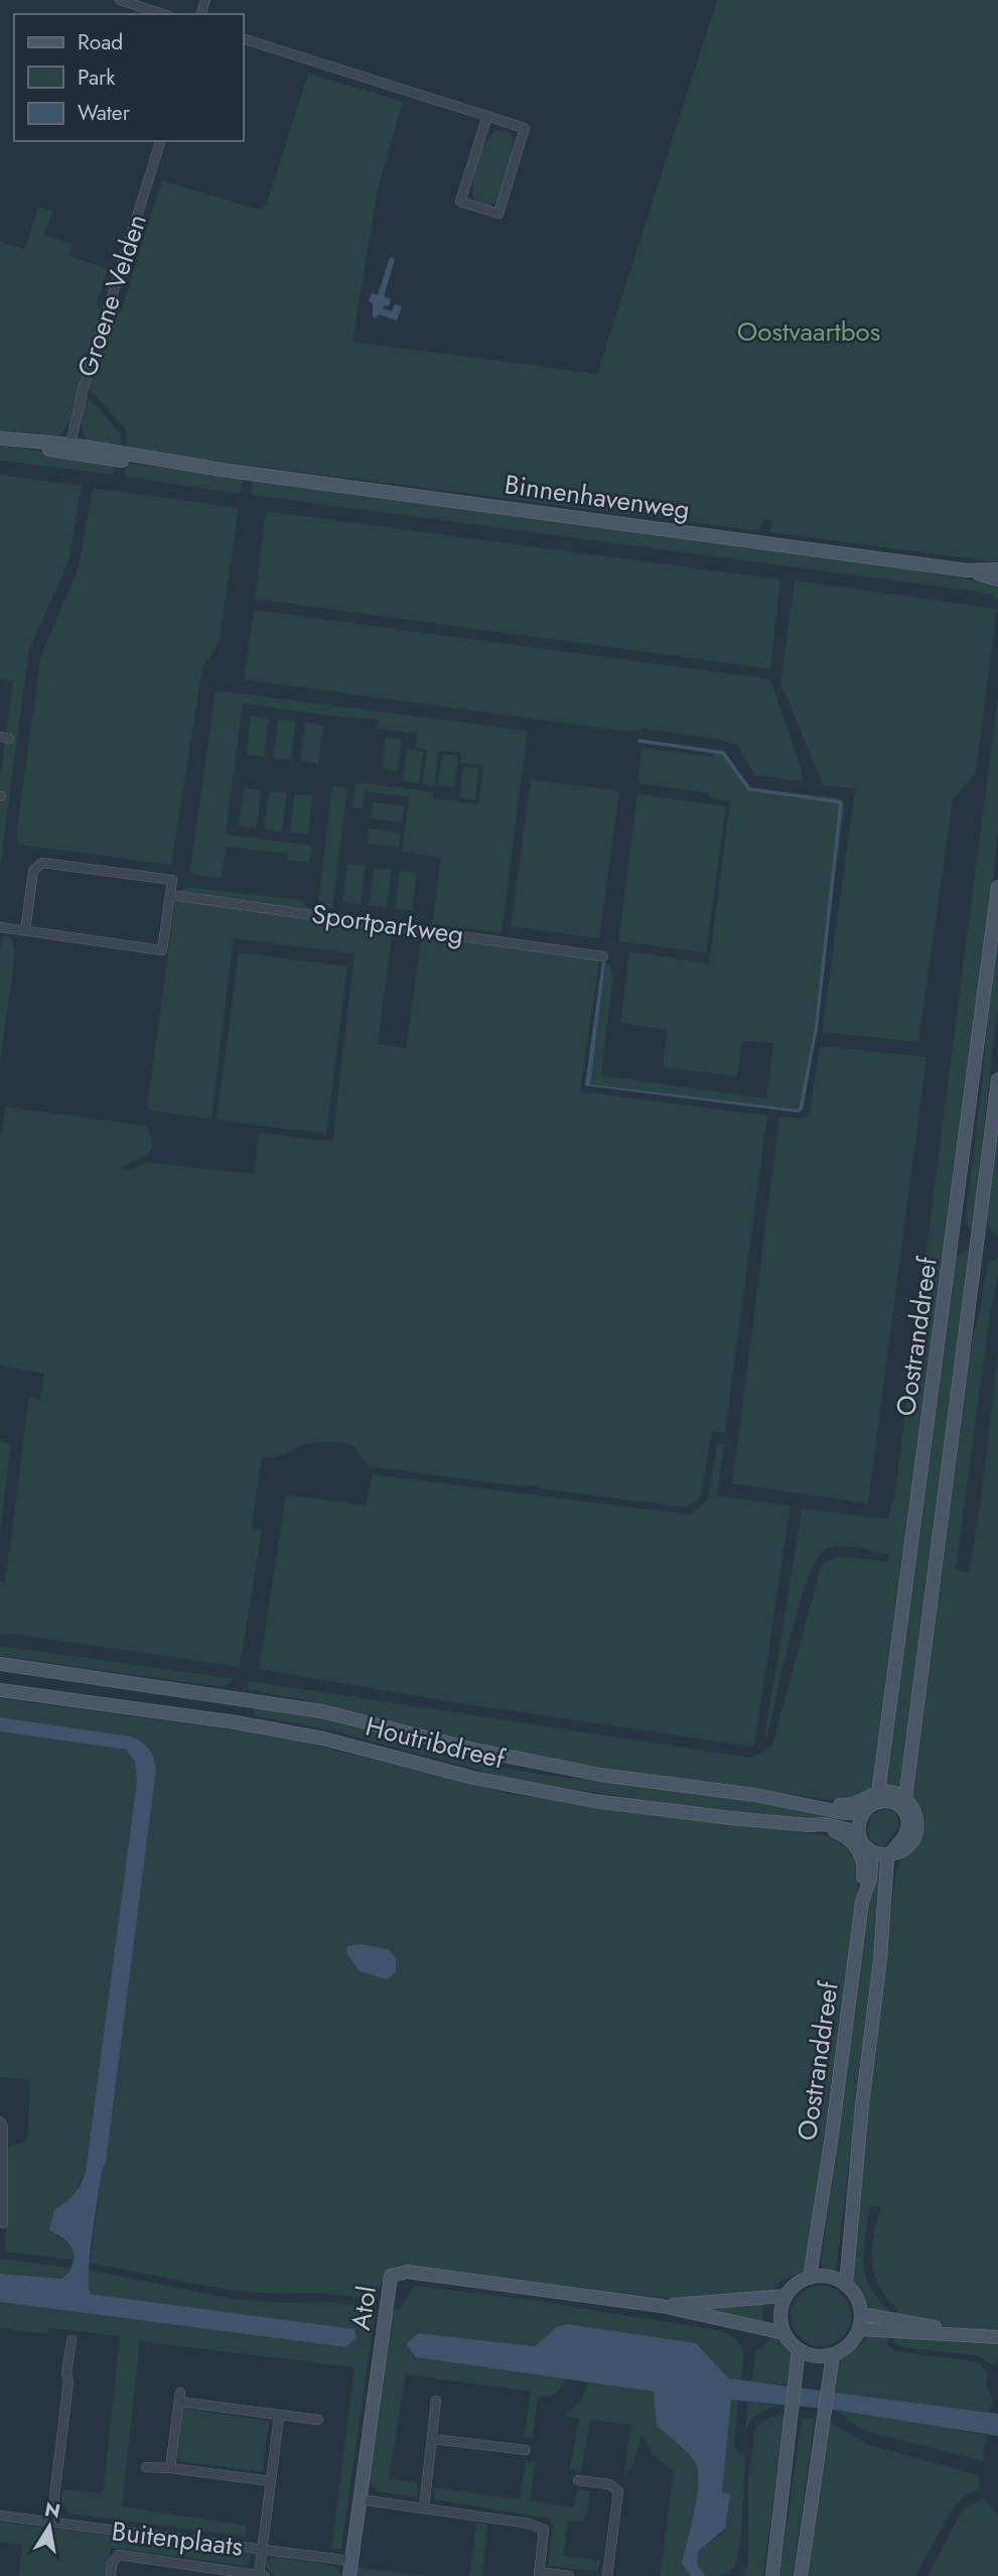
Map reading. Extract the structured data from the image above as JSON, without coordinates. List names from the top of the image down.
{
  "streets": {
    "main road": [
      "Binnenhavenweg",
      "Oostranddreef",
      "Houtribdreef",
      "Atol"
    ],
    "street": ["Groene Velden", "Sportparkweg", "Buitenplaats"]
  },
  "crossings": [
    ["Groene Velden", "Binnenhavenweg"],
    ["Oostranddreef", "Houtribdreef"],
    ["Oostranddreef", "Atol"],
    ["Atol", "Buitenplaats"]
  ],
  "parks": ["Oostvaartbos"],
  "legend": ["Road", "Park", "Water"],
  "north": "top"
}
